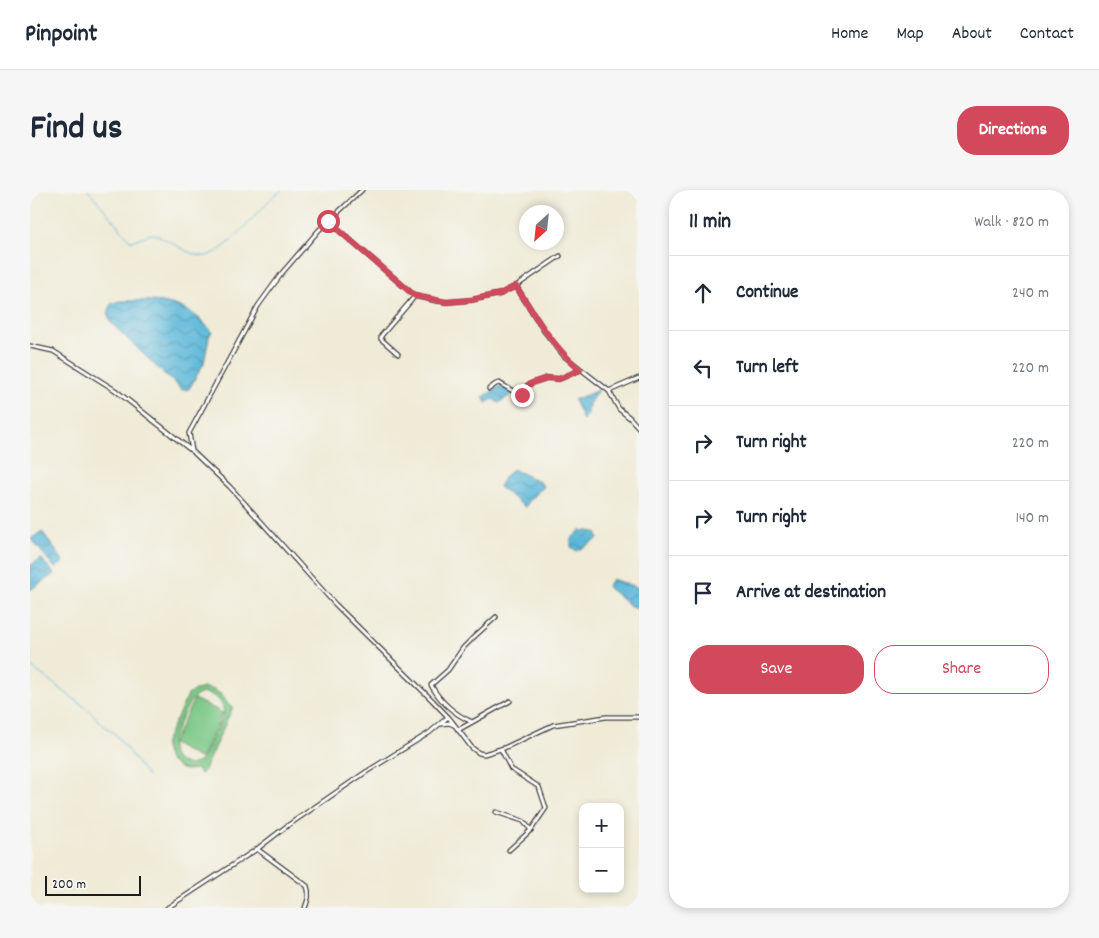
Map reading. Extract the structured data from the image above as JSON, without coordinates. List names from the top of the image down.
{
  "scale_bar": "200 m",
  "north": "bottom left",
  "page": {
    "header": "Pinpoint",
    "nav": [
      "Home",
      "Map",
      "About",
      "Contact"
    ],
    "title": "Find us",
    "buttons": [
      "Directions",
      ["Save", "Share"]
    ],
    "heading": ["11 min", "Walk · 820 m"],
    "list": [
      ["Continue", "240 m"],
      ["Turn left", "220 m"],
      ["Turn right", "220 m"],
      ["Turn right", "140 m"],
      "Arrive at destination"
    ],
    "map_buttons": ["+", "−"],
    "scale": "200 m"
  }
}
